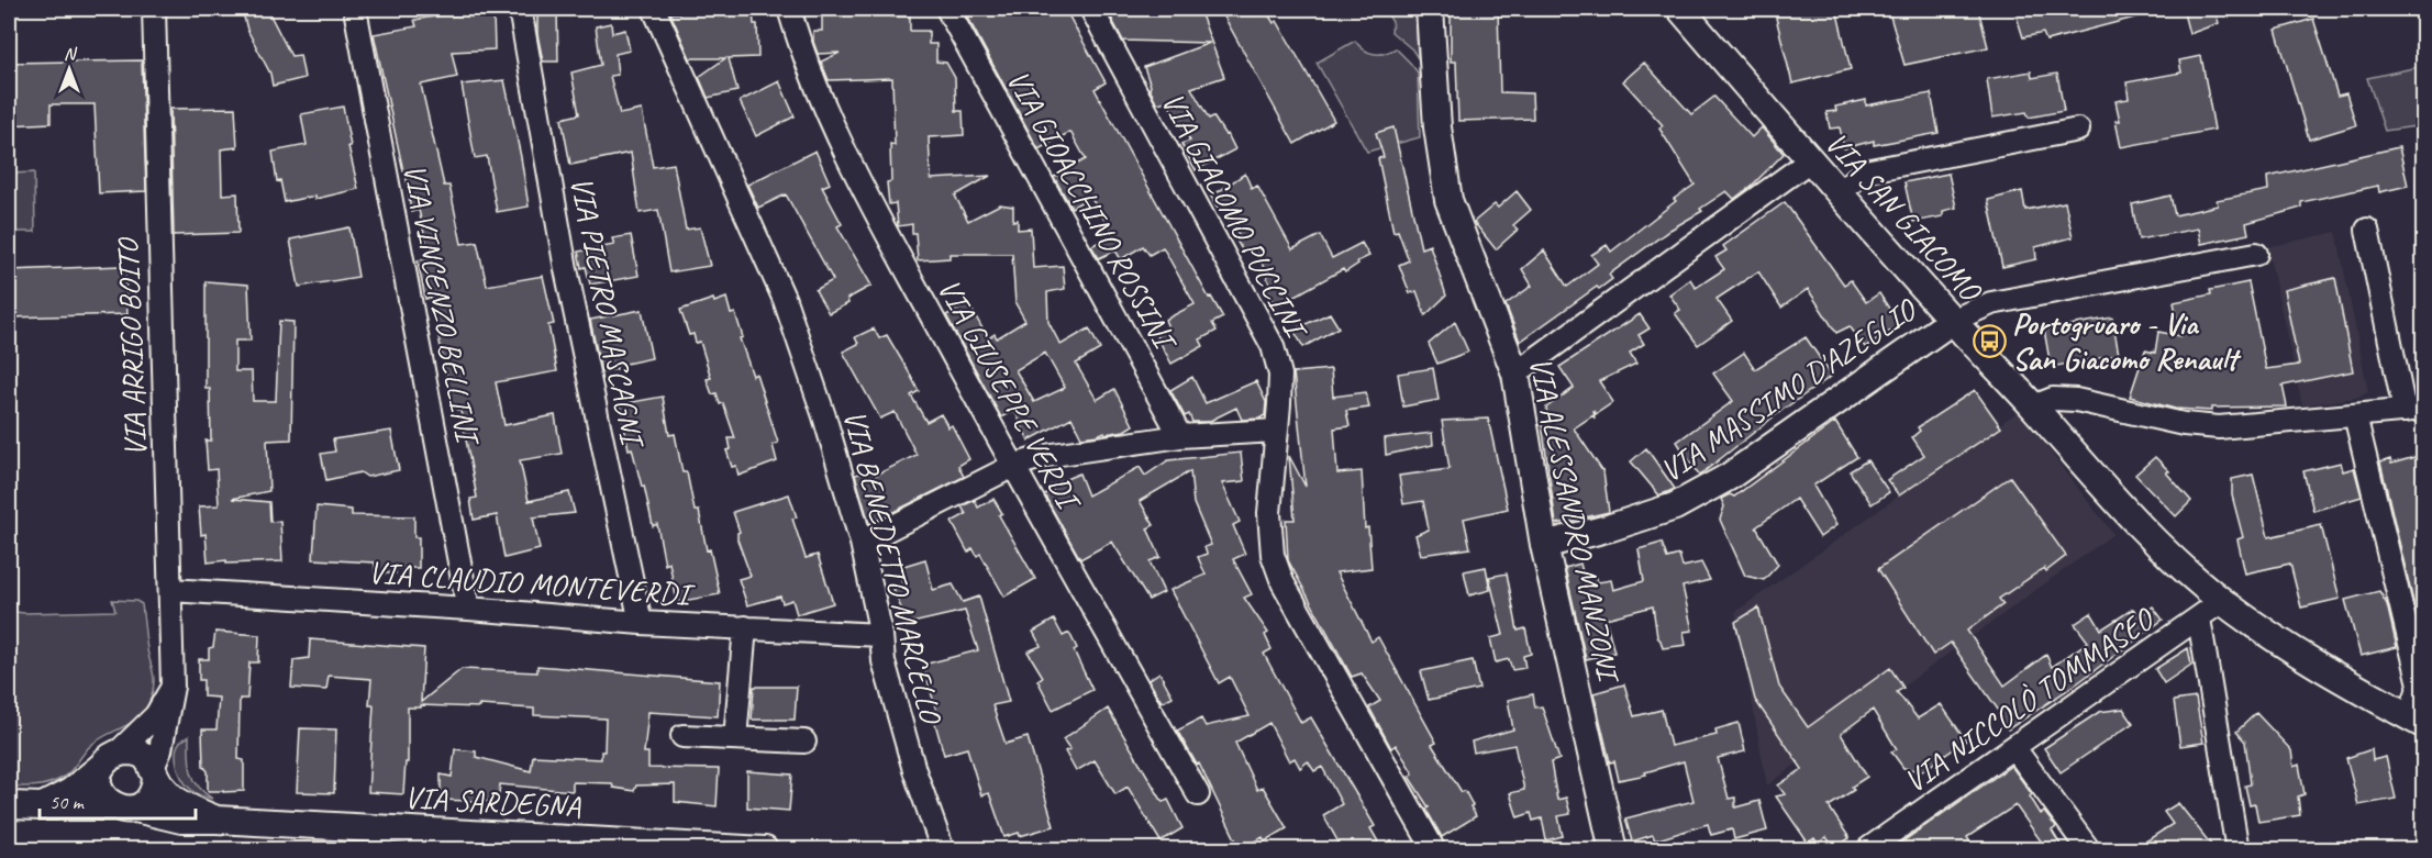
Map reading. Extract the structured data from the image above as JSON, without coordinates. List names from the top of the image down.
{
  "streets": {
    "street": [
      "VIA GIOACCHINO ROSSINI",
      "VIA GIACOMO PUCCINI",
      "VIA SAN GIACOMO",
      "VIA VINCENZO BELLINI",
      "VIA PIETRO MASCAGNI",
      "VIA ARRIGO BOITO",
      "VIA MASSIMO D'AZEGLIO",
      "VIA GIUSEPPE VERDI",
      "VIA ALESSANDRO MANZONI",
      "VIA BENEDETTO MARCELLO",
      "VIA CLAUDIO MONTEVERDI",
      "VIA NICCOLÒ TOMMASEO",
      "VIA SARDEGNA"
    ]
  },
  "crossings": [
    ["VIA SAN GIACOMO", "VIA MASSIMO D'AZEGLIO"],
    ["VIA SAN GIACOMO", "VIA NICCOLÒ TOMMASEO"],
    ["VIA VINCENZO BELLINI", "VIA CLAUDIO MONTEVERDI"],
    ["VIA PIETRO MASCAGNI", "VIA CLAUDIO MONTEVERDI"],
    ["VIA ARRIGO BOITO", "VIA CLAUDIO MONTEVERDI"],
    ["VIA ARRIGO BOITO", "VIA SARDEGNA"],
    ["VIA MASSIMO D'AZEGLIO", "VIA ALESSANDRO MANZONI"],
    ["VIA BENEDETTO MARCELLO", "VIA CLAUDIO MONTEVERDI"]
  ],
  "places": {
    "bus stop": ["Portogruaro - Via San Giacomo Renault"]
  },
  "scale_bar": "50 m",
  "north": "top"
}
